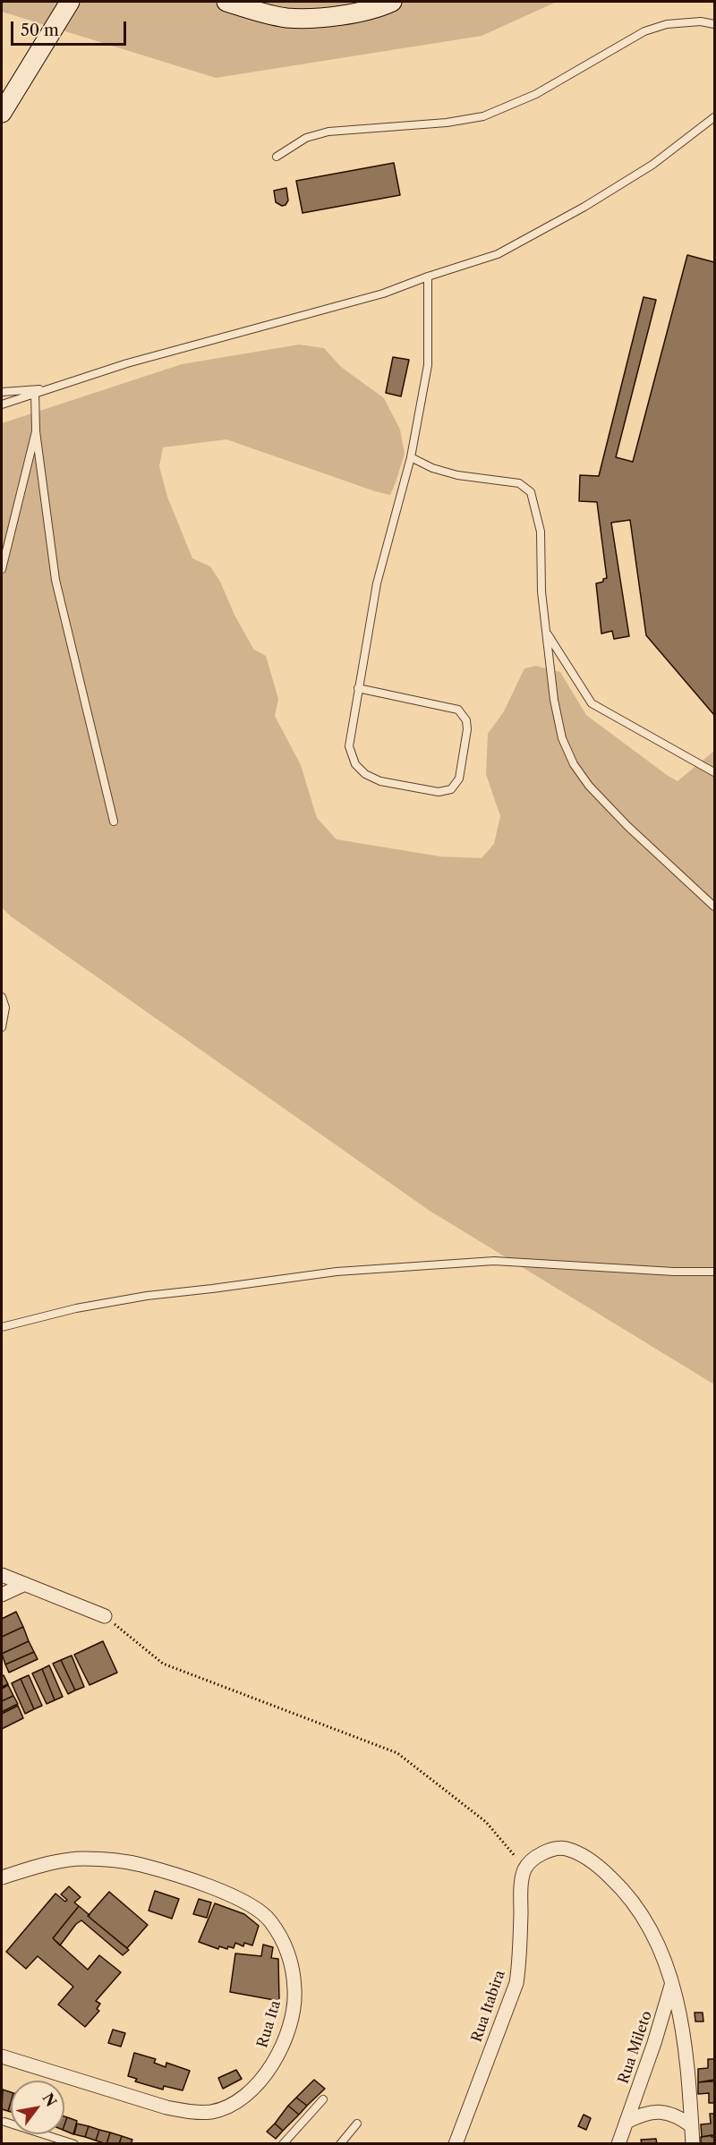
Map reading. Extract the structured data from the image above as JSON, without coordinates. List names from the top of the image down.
{
  "streets": {
    "street": ["Rua Itabira", "Rua Ita", "Rua Mileto"]
  },
  "scale_bar": "50 m",
  "north": "top right"
}
